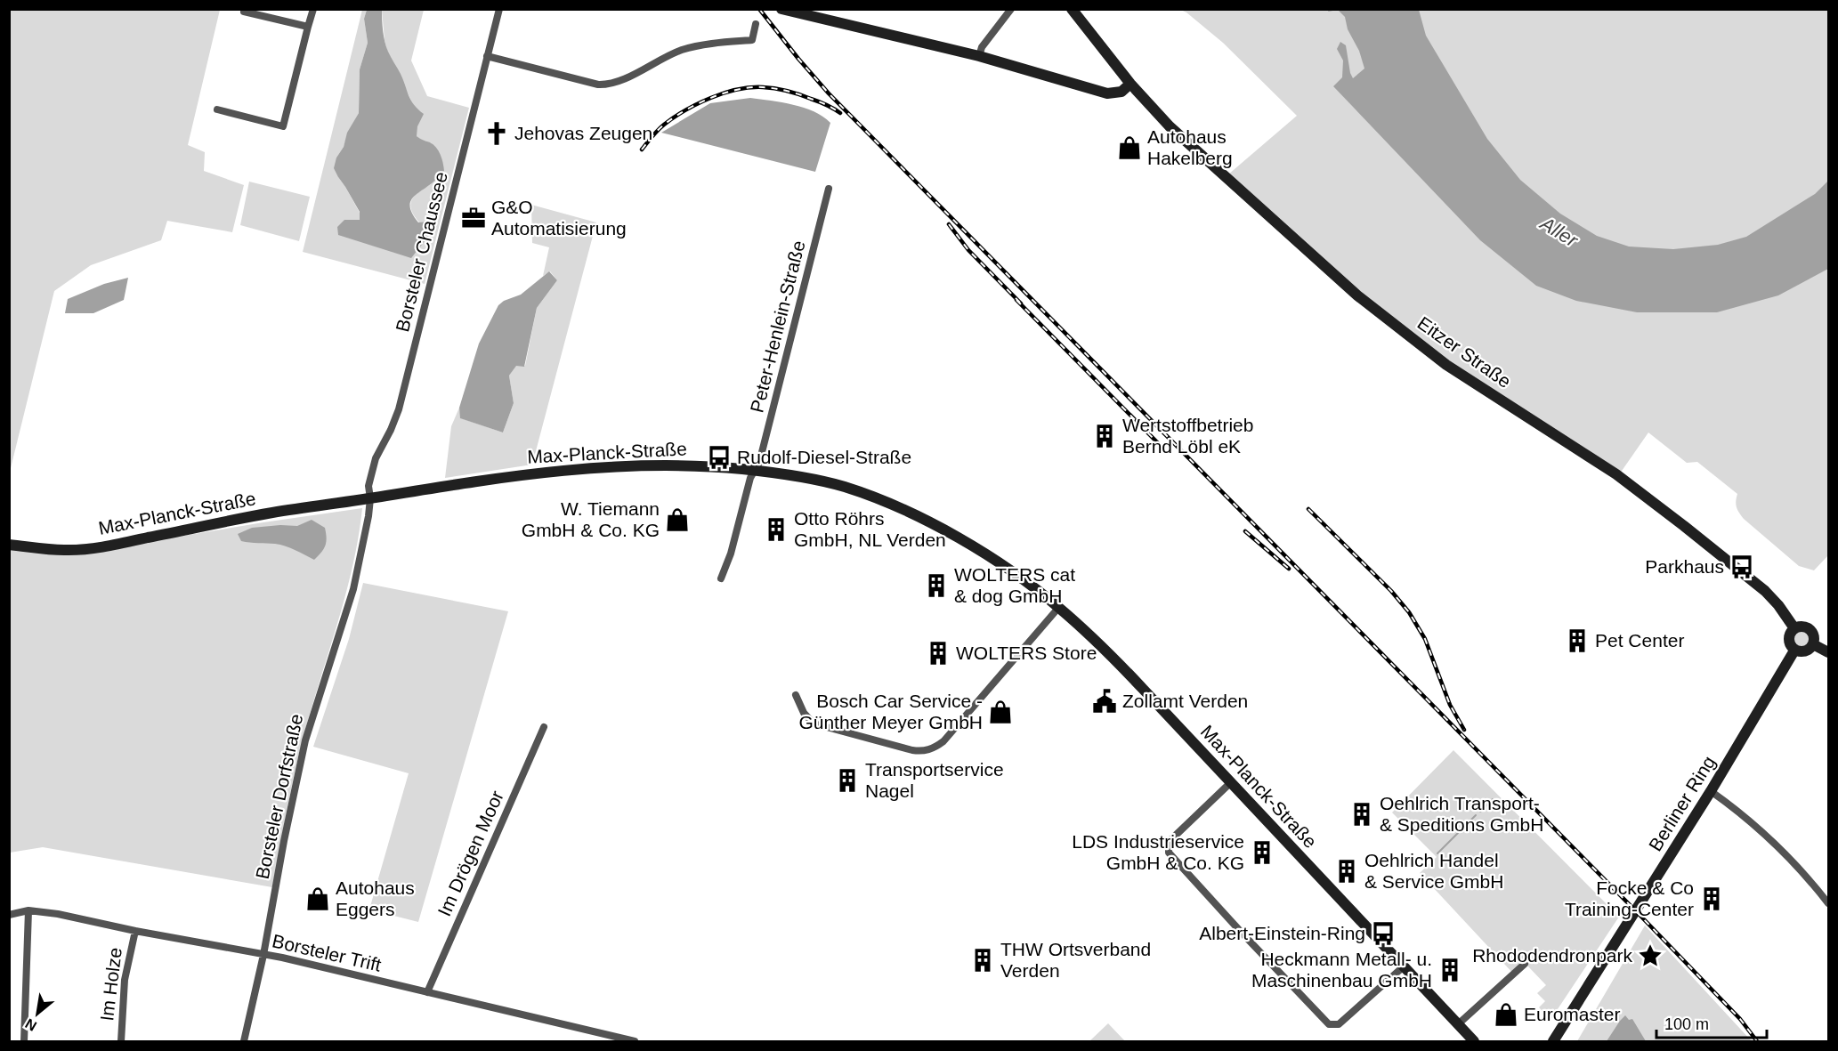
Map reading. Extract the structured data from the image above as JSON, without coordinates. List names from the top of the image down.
{
  "streets": {
    "street": [
      "Borsteler Chaussee",
      "Peter-Henlein-Straße",
      "Eitzer Straße",
      "Max-Planck-Straße",
      "Borsteler Dorfstraße",
      "Berliner Ring",
      "Im Drögen Moor",
      "Borsteler Trift",
      "Im Holze"
    ]
  },
  "crossings": [
    ["Borsteler Chaussee", "Max-Planck-Straße"],
    ["Borsteler Chaussee", "Borsteler Dorfstraße"],
    ["Peter-Henlein-Straße", "Max-Planck-Straße"],
    ["Eitzer Straße", "Berliner Ring"],
    ["Max-Planck-Straße", "Borsteler Dorfstraße"],
    ["Borsteler Dorfstraße", "Borsteler Trift"],
    ["Im Drögen Moor", "Borsteler Trift"],
    ["Borsteler Trift", "Im Holze"]
  ],
  "water": ["Aller"],
  "places": {
    "church": ["Jehovas Zeugen"],
    "shop": [
      "Autohaus Hakelberg",
      "W. Tiemann GmbH & Co. KG",
      "Bosch Car Service - Günther Meyer GmbH",
      "Autohaus Eggers",
      "Euromaster"
    ],
    "office": ["G&O Automatisierung"],
    "building": [
      "Wertstoffbetrieb Bernd Löbl eK",
      "Otto Röhrs GmbH, NL Verden",
      "WOLTERS cat & dog GmbH",
      "Pet Center",
      "WOLTERS Store",
      "Transportservice Nagel",
      "Oehlrich Transport- & Speditions GmbH",
      "LDS Industrieservice GmbH & Co. KG",
      "Oehlrich Handel & Service GmbH",
      "Focke & Co Training-Center",
      "THW Ortsverband Verden",
      "Heckmann Metall- u. Maschinenbau GmbH"
    ],
    "bus stop": ["Rudolf-Diesel-Straße", "Parkhaus", "Albert-Einstein-Ring"],
    "public building": ["Zollamt Verden"],
    "place": ["Rhododendronpark"]
  },
  "scale_bar": "100 m",
  "north": "bottom left"
}
